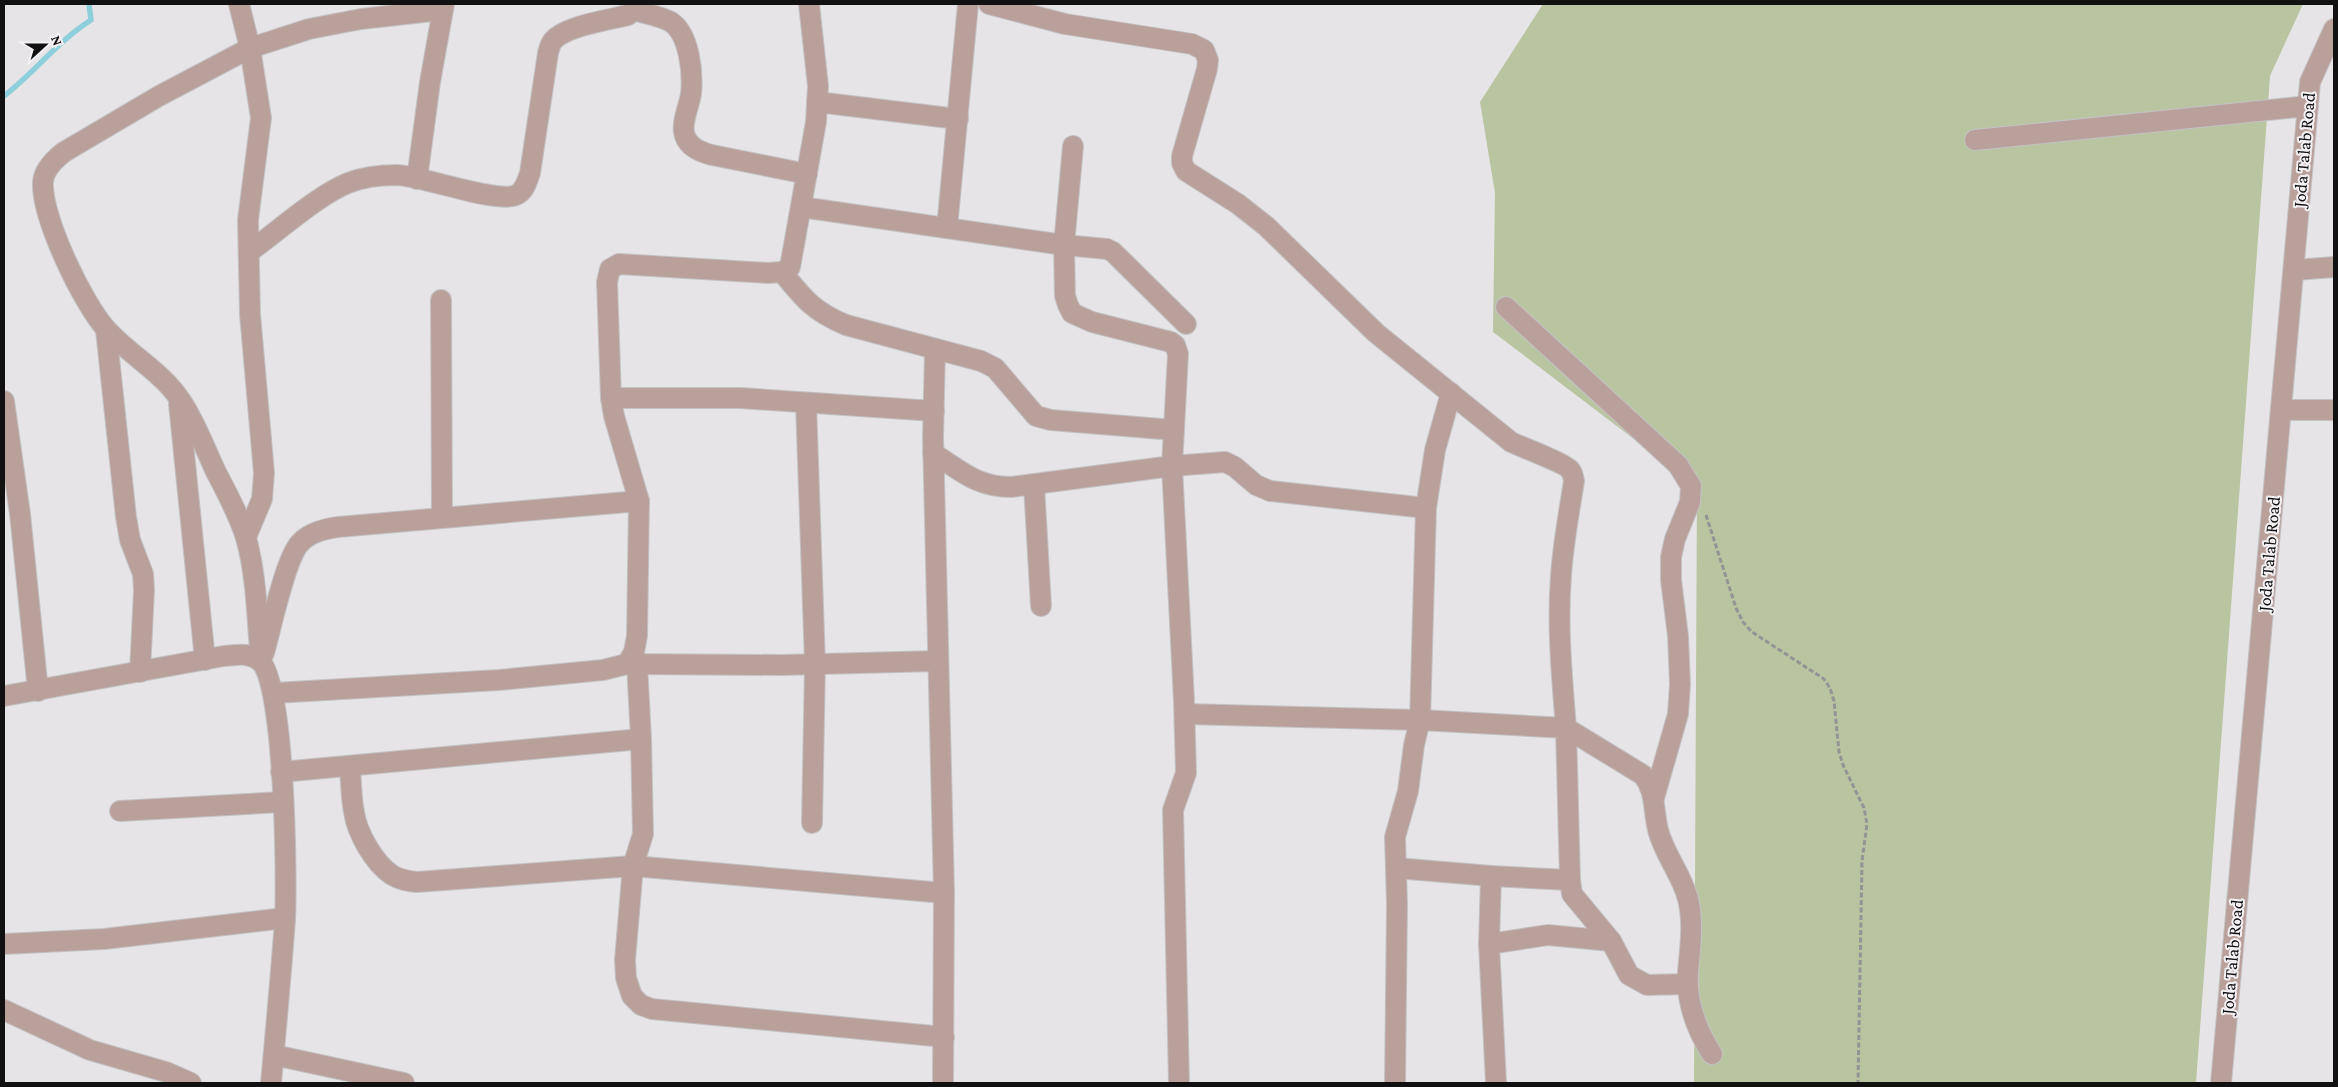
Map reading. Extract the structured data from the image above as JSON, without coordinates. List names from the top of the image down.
{
  "streets": {
    "street": ["Joda Talab Road"]
  },
  "north": "right"
}
